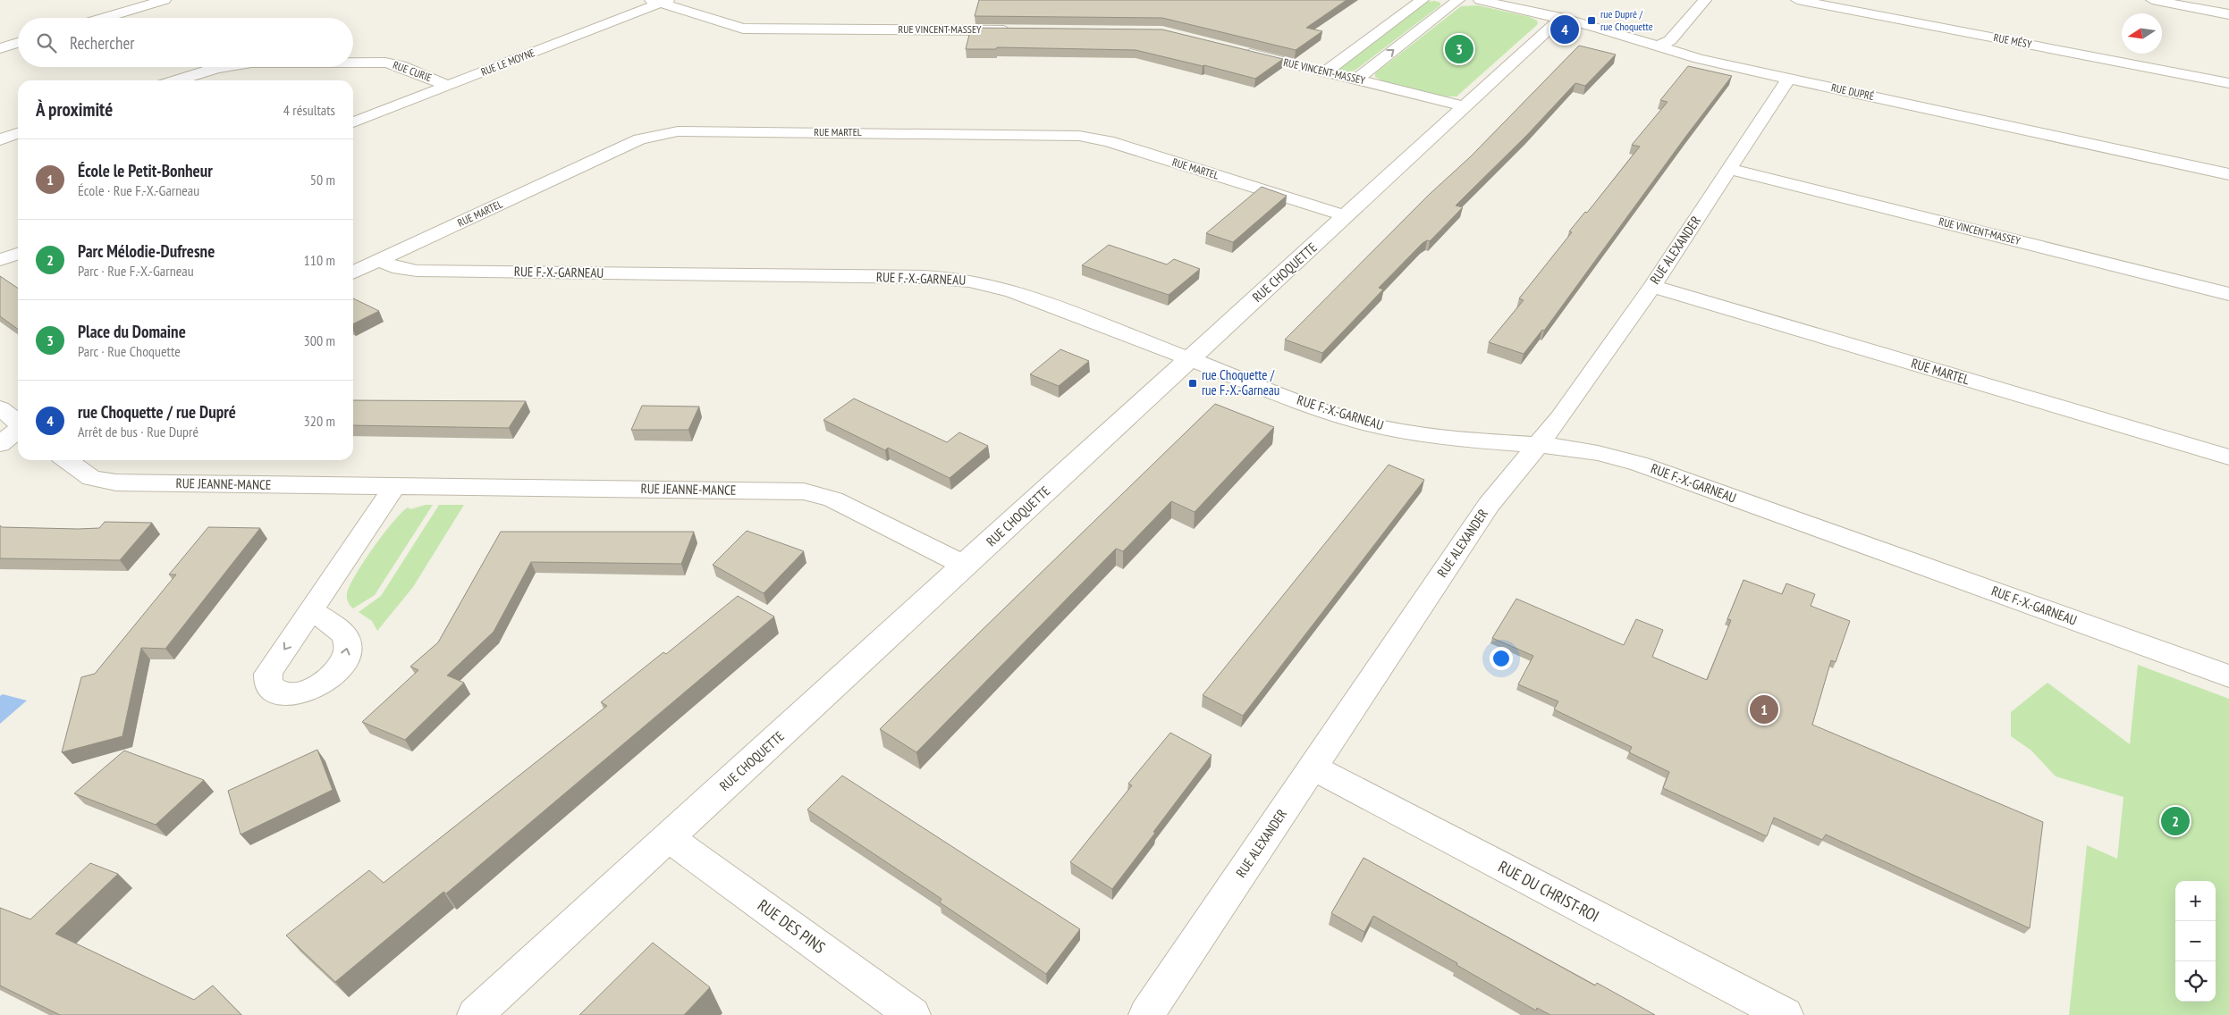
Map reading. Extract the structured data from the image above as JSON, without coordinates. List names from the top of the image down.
{
  "streets": {
    "street": [
      "RUE VINCENT-MASSEY",
      "RUE MÉSY",
      "RUE LE MOYNE",
      "RUE CURIE",
      "RUE DUPRÉ",
      "RUE MARTEL",
      "RUE ALEXANDER",
      "RUE F.-X.-GARNEAU",
      "RUE CHOQUETTE",
      "RUE JEANNE-MANCE",
      "RUE DU CHRIST-ROI",
      "RUE DES PINS"
    ]
  },
  "crossings": [
    ["RUE VINCENT-MASSEY", "RUE LE MOYNE"],
    ["RUE VINCENT-MASSEY", "RUE ALEXANDER"],
    ["RUE VINCENT-MASSEY", "RUE CHOQUETTE"],
    ["RUE LE MOYNE", "RUE CURIE"],
    ["RUE DUPRÉ", "RUE ALEXANDER"],
    ["RUE DUPRÉ", "RUE CHOQUETTE"],
    ["RUE MARTEL", "RUE ALEXANDER"],
    ["RUE MARTEL", "RUE F.-X.-GARNEAU"],
    ["RUE MARTEL", "RUE CHOQUETTE"],
    ["RUE ALEXANDER", "RUE F.-X.-GARNEAU"],
    ["RUE ALEXANDER", "RUE DU CHRIST-ROI"],
    ["RUE F.-X.-GARNEAU", "RUE CHOQUETTE"],
    ["RUE CHOQUETTE", "RUE JEANNE-MANCE"],
    ["RUE CHOQUETTE", "RUE DES PINS"]
  ],
  "places": {
    "transit": ["rue Dupré / rue Choquette", "rue Choquette / rue F.-X.-Garneau"]
  },
  "north": "left",
  "page": {
    "pins": [
      "4",
      "3",
      "1",
      "2"
    ],
    "search": "Rechercher",
    "heading": ["À proximité", "4 résultats"],
    "list": [
      {
        "mark": "1",
        "name": "École le Petit-Bonheur",
        "note": "École · Rue F.-X.-Garneau",
        "value": "50 m"
      },
      {
        "mark": "2",
        "name": "Parc Mélodie-Dufresne",
        "note": "Parc · Rue F.-X.-Garneau",
        "value": "110 m"
      },
      {
        "mark": "3",
        "name": "Place du Domaine",
        "note": "Parc · Rue Choquette",
        "value": "300 m"
      },
      {
        "mark": "4",
        "name": "rue Choquette / rue Dupré",
        "note": "Arrêt de bus · Rue Dupré",
        "value": "320 m"
      }
    ],
    "map_buttons": ["+", "−"]
  }
}
